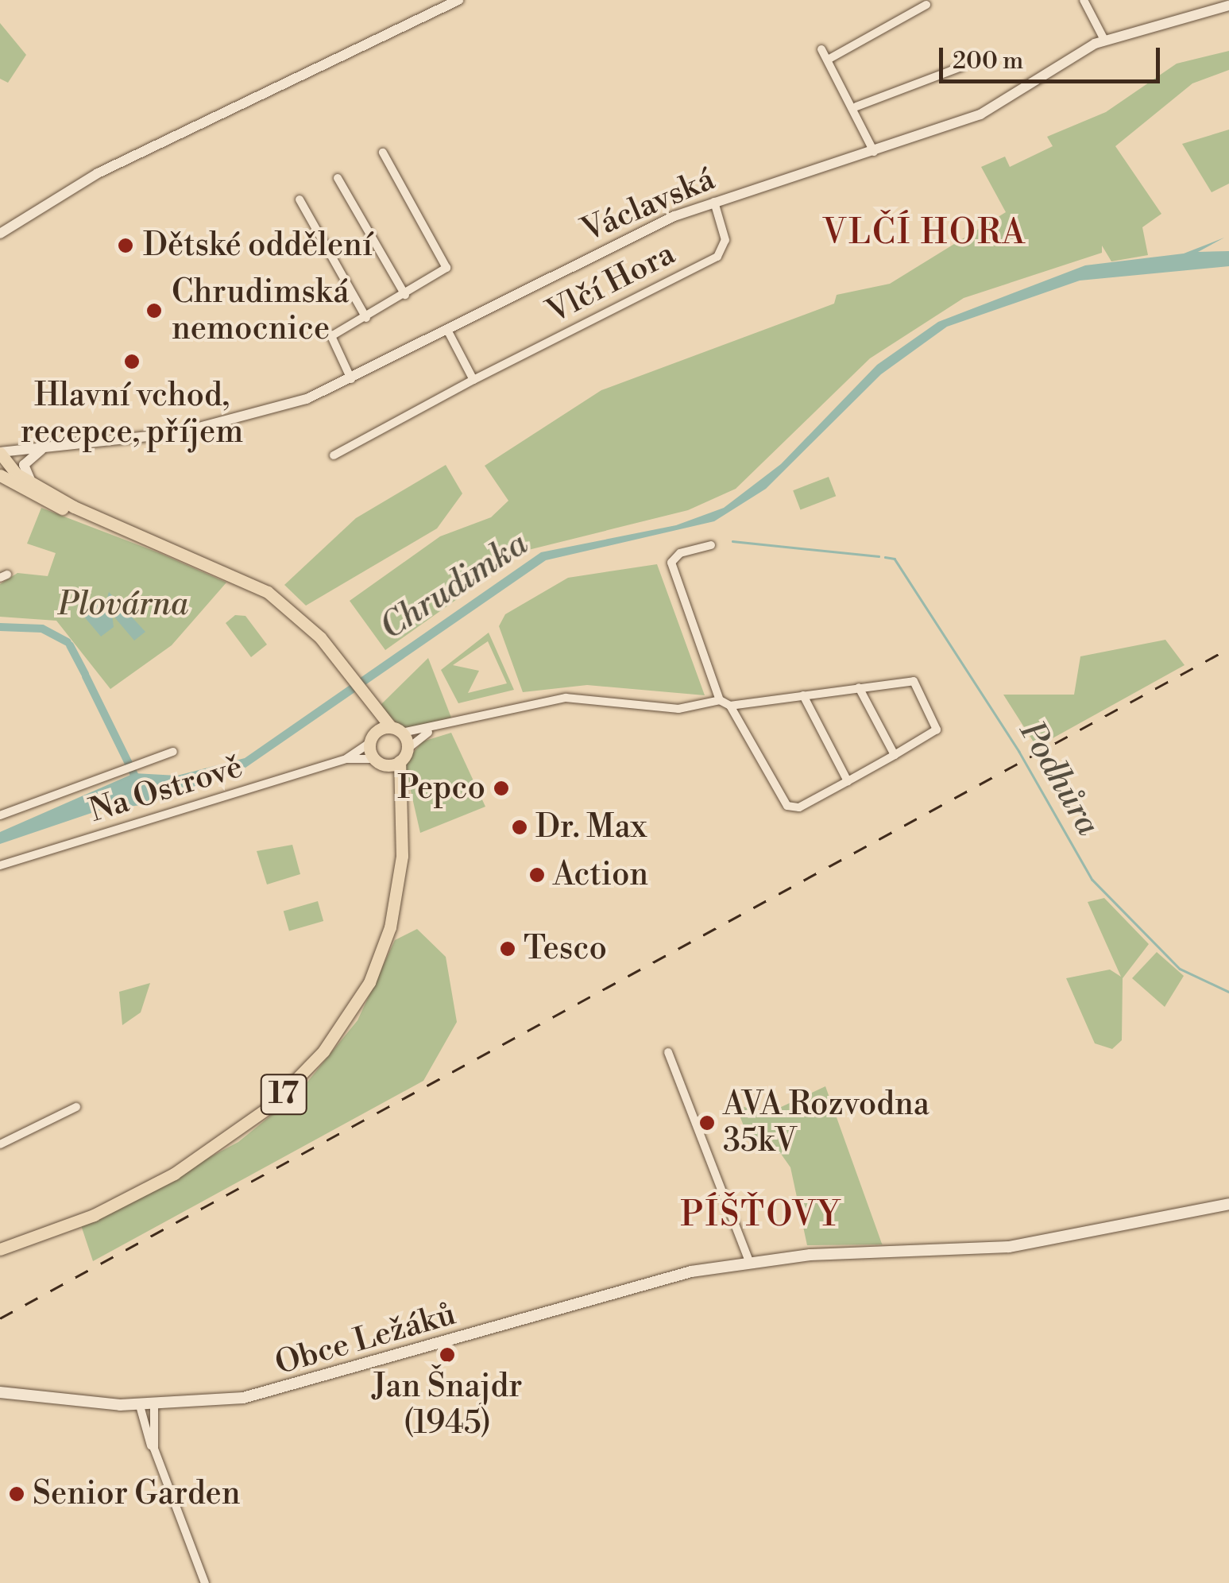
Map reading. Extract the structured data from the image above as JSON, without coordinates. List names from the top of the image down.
{
  "streets": {
    "main road": ["17", "Obce Ležáků"],
    "street": ["Václavská", "Vlčí Hora", "Na Ostrově"]
  },
  "crossings": [
    ["Václavská", "Vlčí Hora"],
    ["Václavská", "17"],
    ["Na Ostrově", "17"]
  ],
  "districts": ["VLČÍ HORA", "PÍŠŤOVY"],
  "water": ["Chrudimka", "Podhůra"],
  "parks": ["Plovárna"],
  "places": [
    "Dětské oddělení",
    "Chrudimská nemocnice",
    "Hlavní vchod, recepce, příjem",
    "Pepco",
    "Dr. Max",
    "Action",
    "Tesco",
    "AVA Rozvodna 35kV",
    "Jan Šnajdr (1945)",
    "Senior Garden"
  ],
  "scale_bar": "200 m"
}
